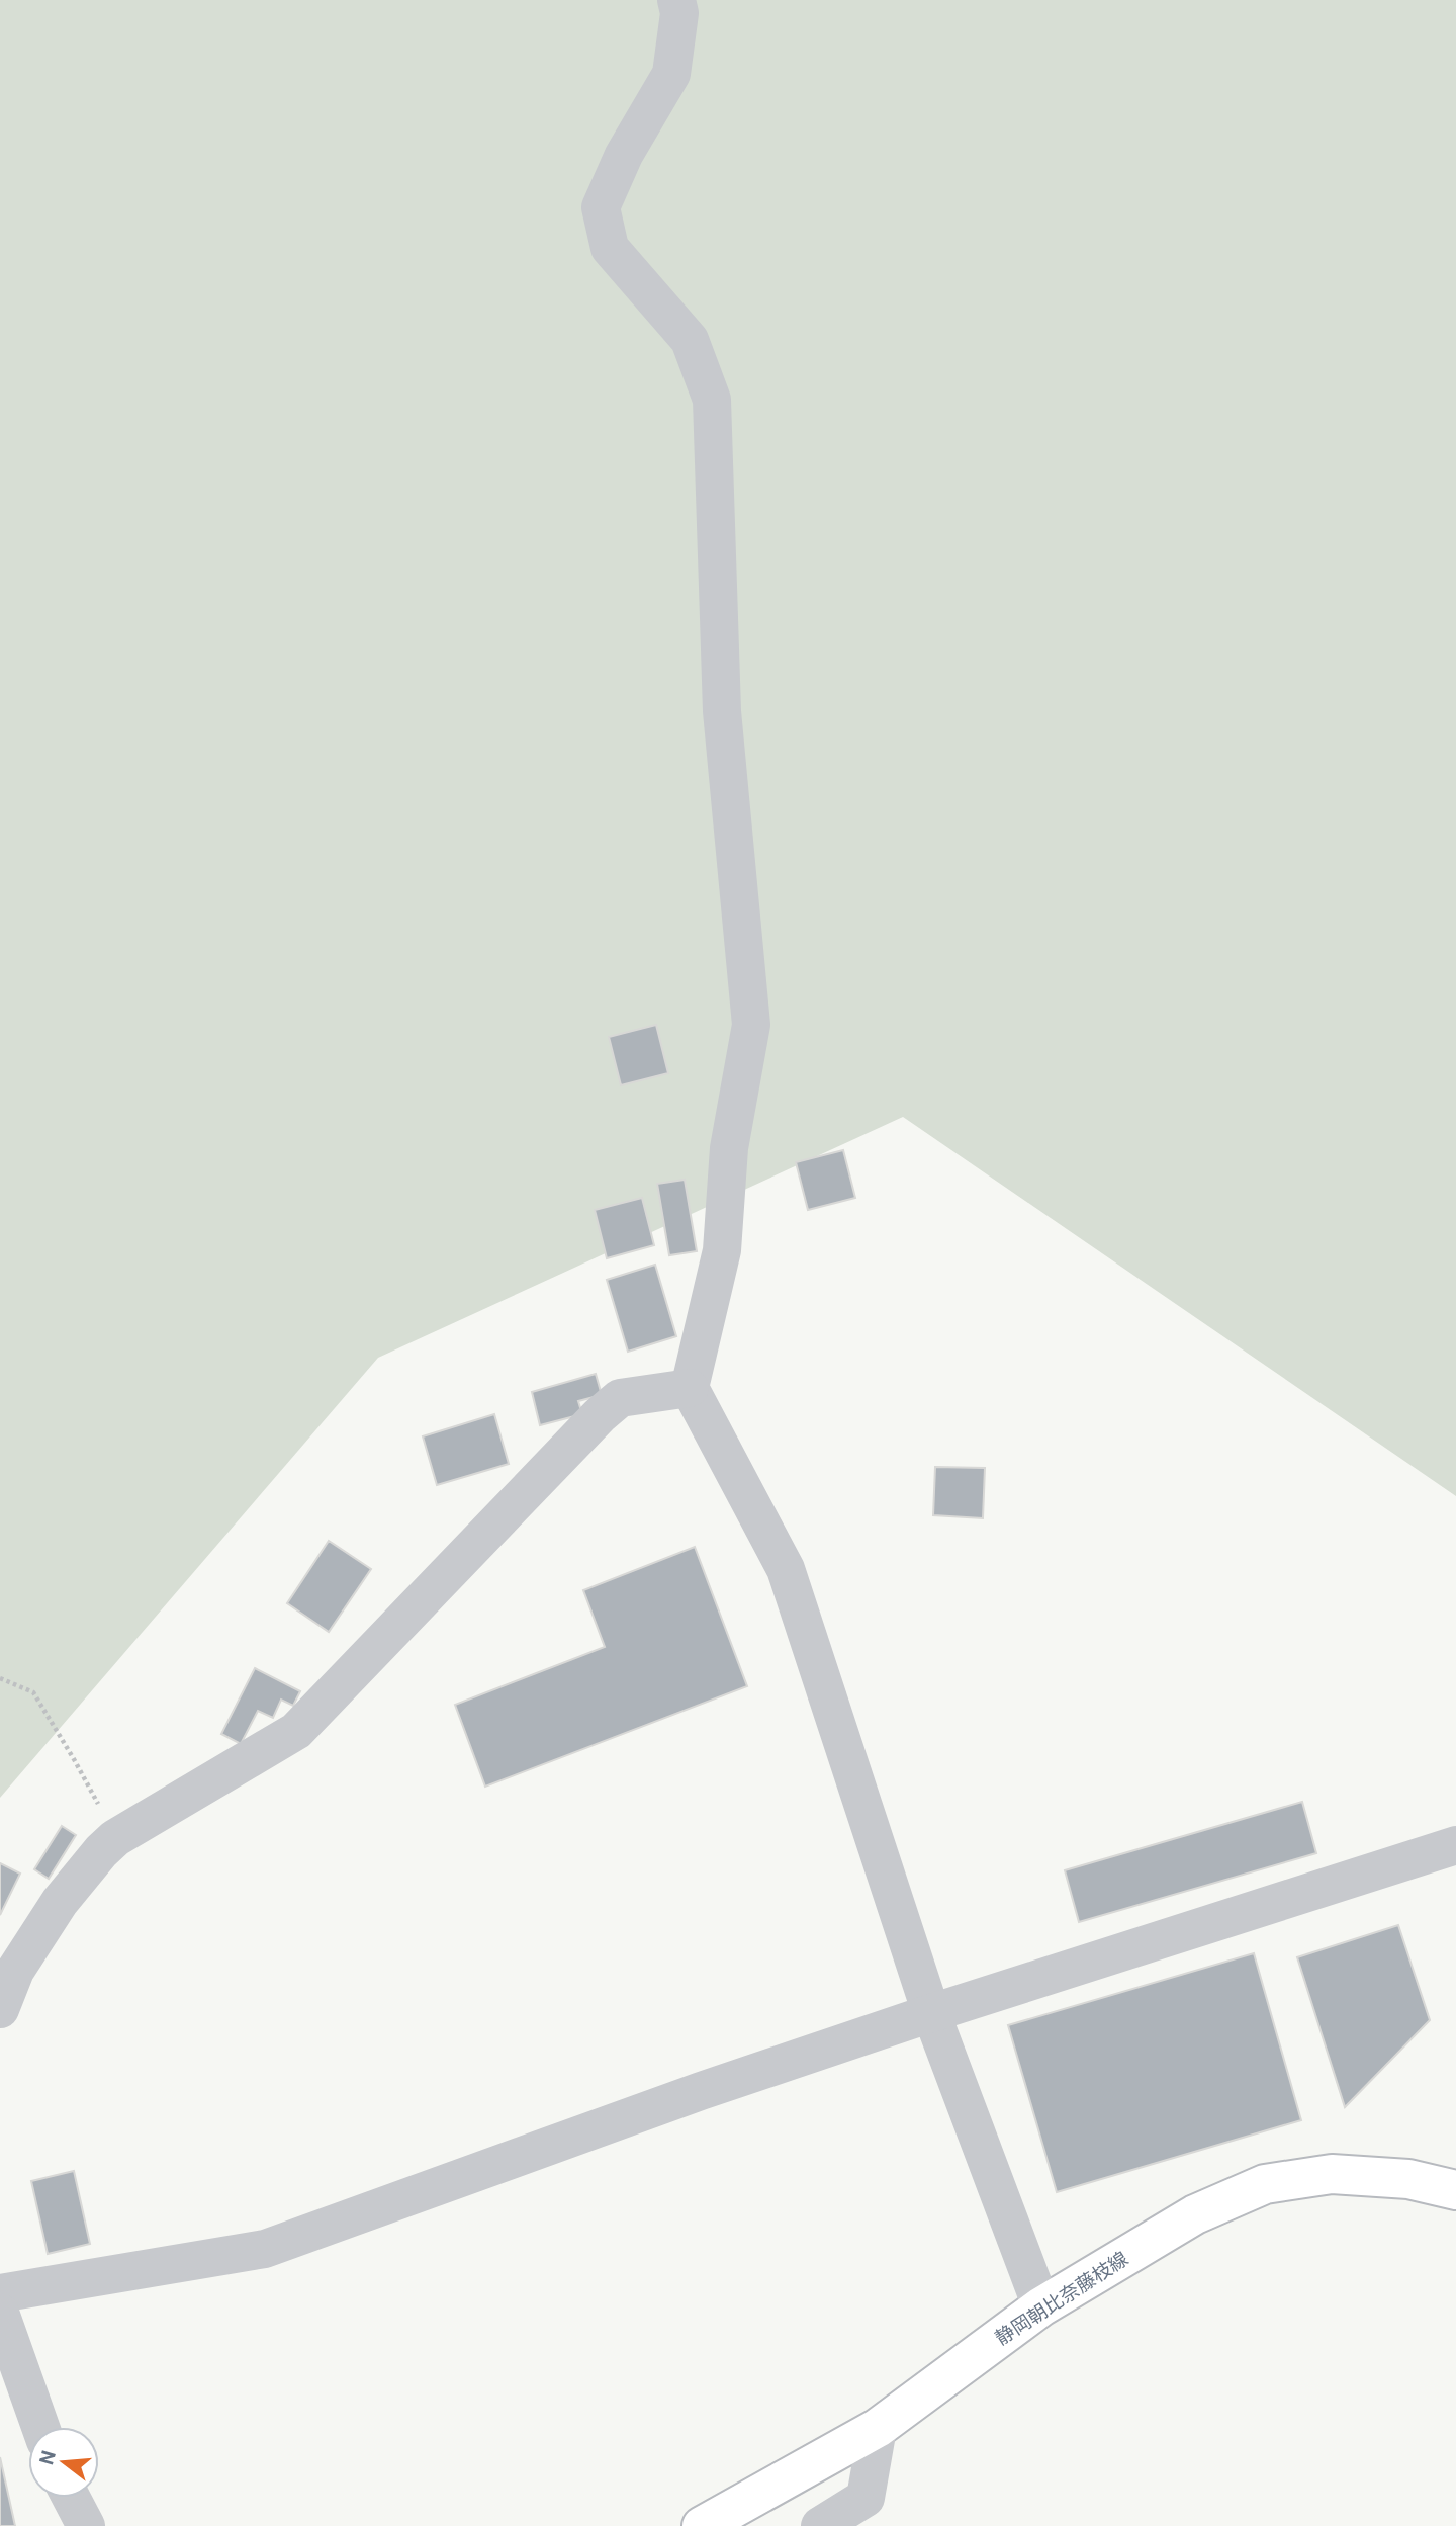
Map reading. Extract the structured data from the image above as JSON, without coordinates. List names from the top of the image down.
{
  "streets": {
    "main road": ["静岡朝比奈藤枝線"]
  },
  "north": "left"
}
